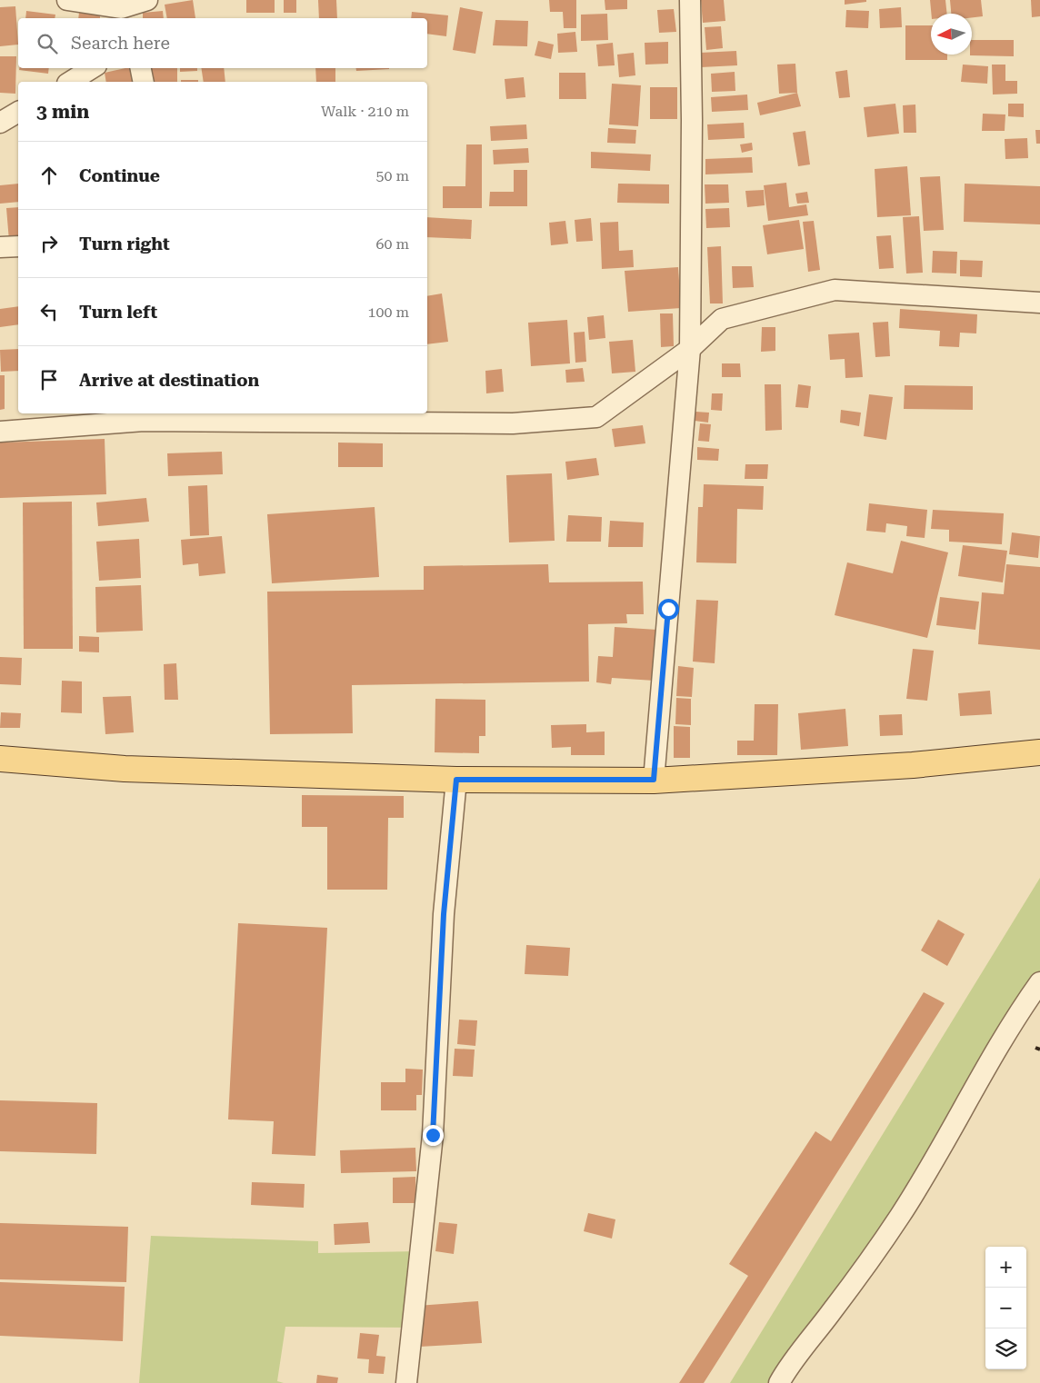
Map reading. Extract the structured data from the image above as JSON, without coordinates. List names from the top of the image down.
{
  "north": "left",
  "page": {
    "search": "Search here",
    "heading": ["3 min", "Walk · 210 m"],
    "list": [
      ["Continue", "50 m"],
      ["Turn right", "60 m"],
      ["Turn left", "100 m"],
      "Arrive at destination"
    ],
    "map_buttons": ["+", "−"]
  }
}
